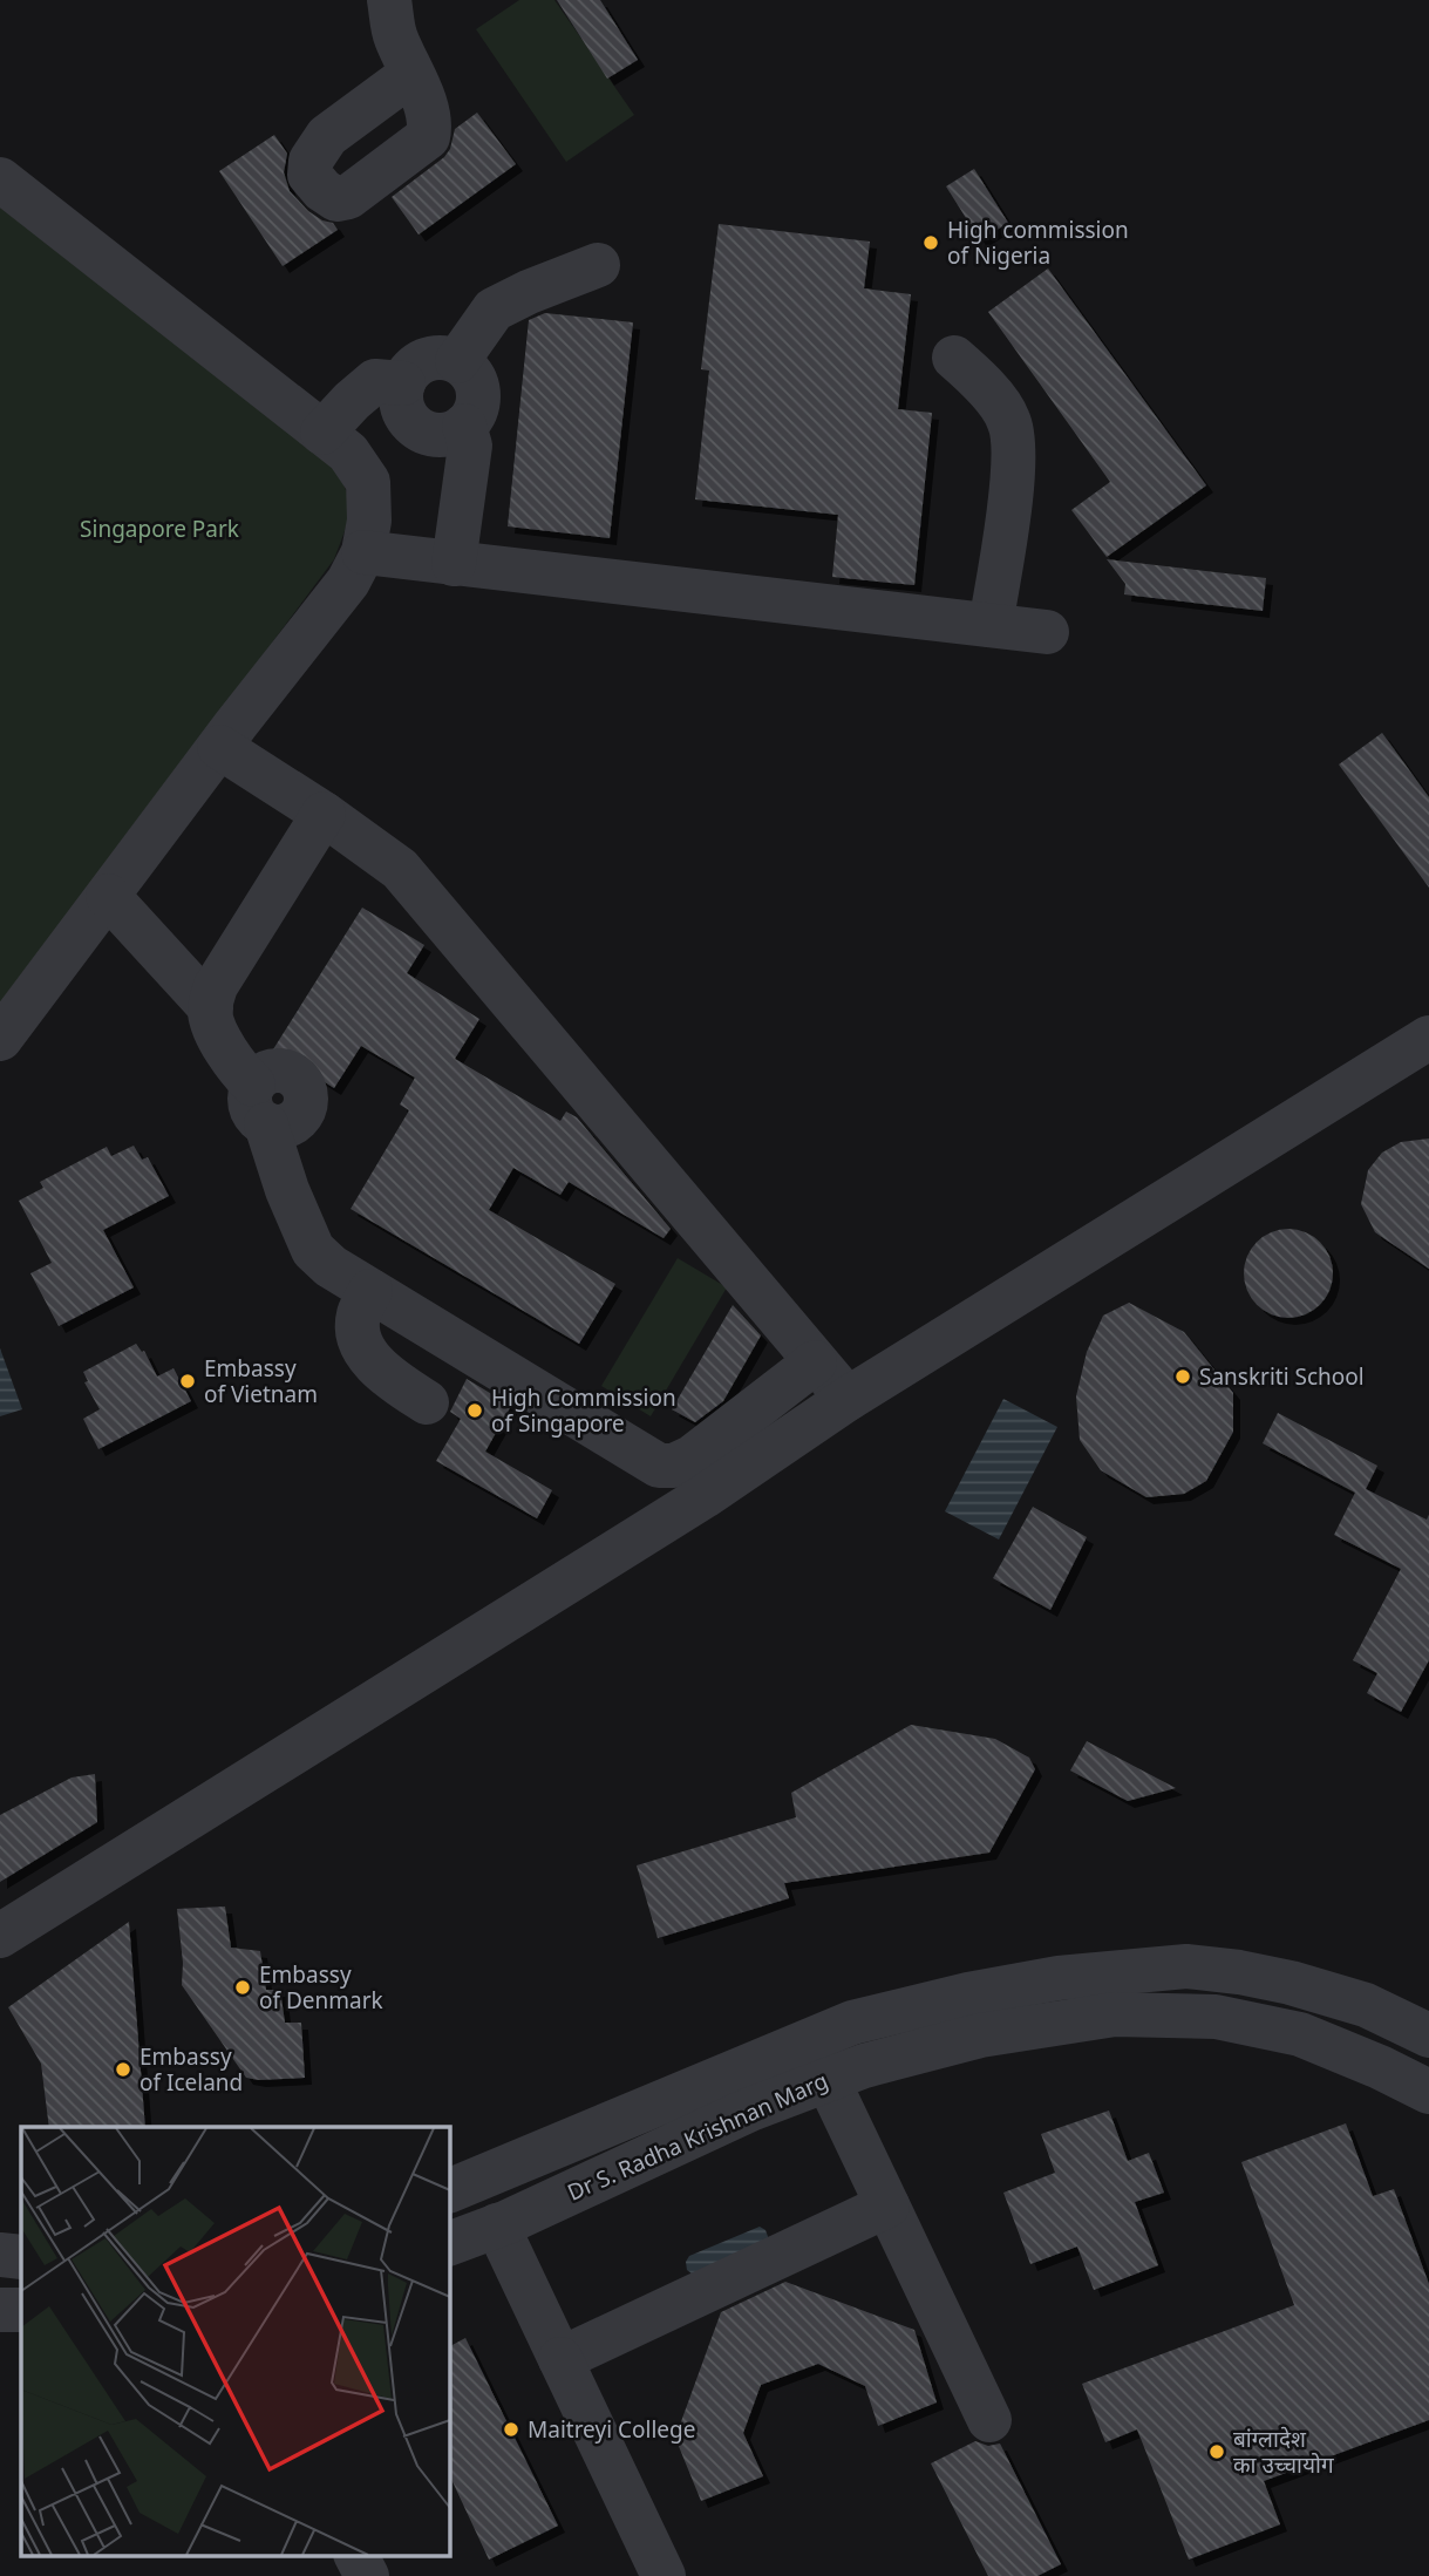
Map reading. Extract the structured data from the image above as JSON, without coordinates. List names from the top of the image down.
{
  "streets": {
    "street": ["Dr S. Radha Krishnan Marg"]
  },
  "parks": ["Singapore Park"],
  "places": [
    "High commission of Nigeria",
    "Sanskriti School",
    "Embassy of Vietnam",
    "High Commission of Singapore",
    "Embassy of Denmark",
    "Embassy of Iceland",
    "Maitreyi College",
    "बांग्लादेश का उच्चायोग"
  ]
}
